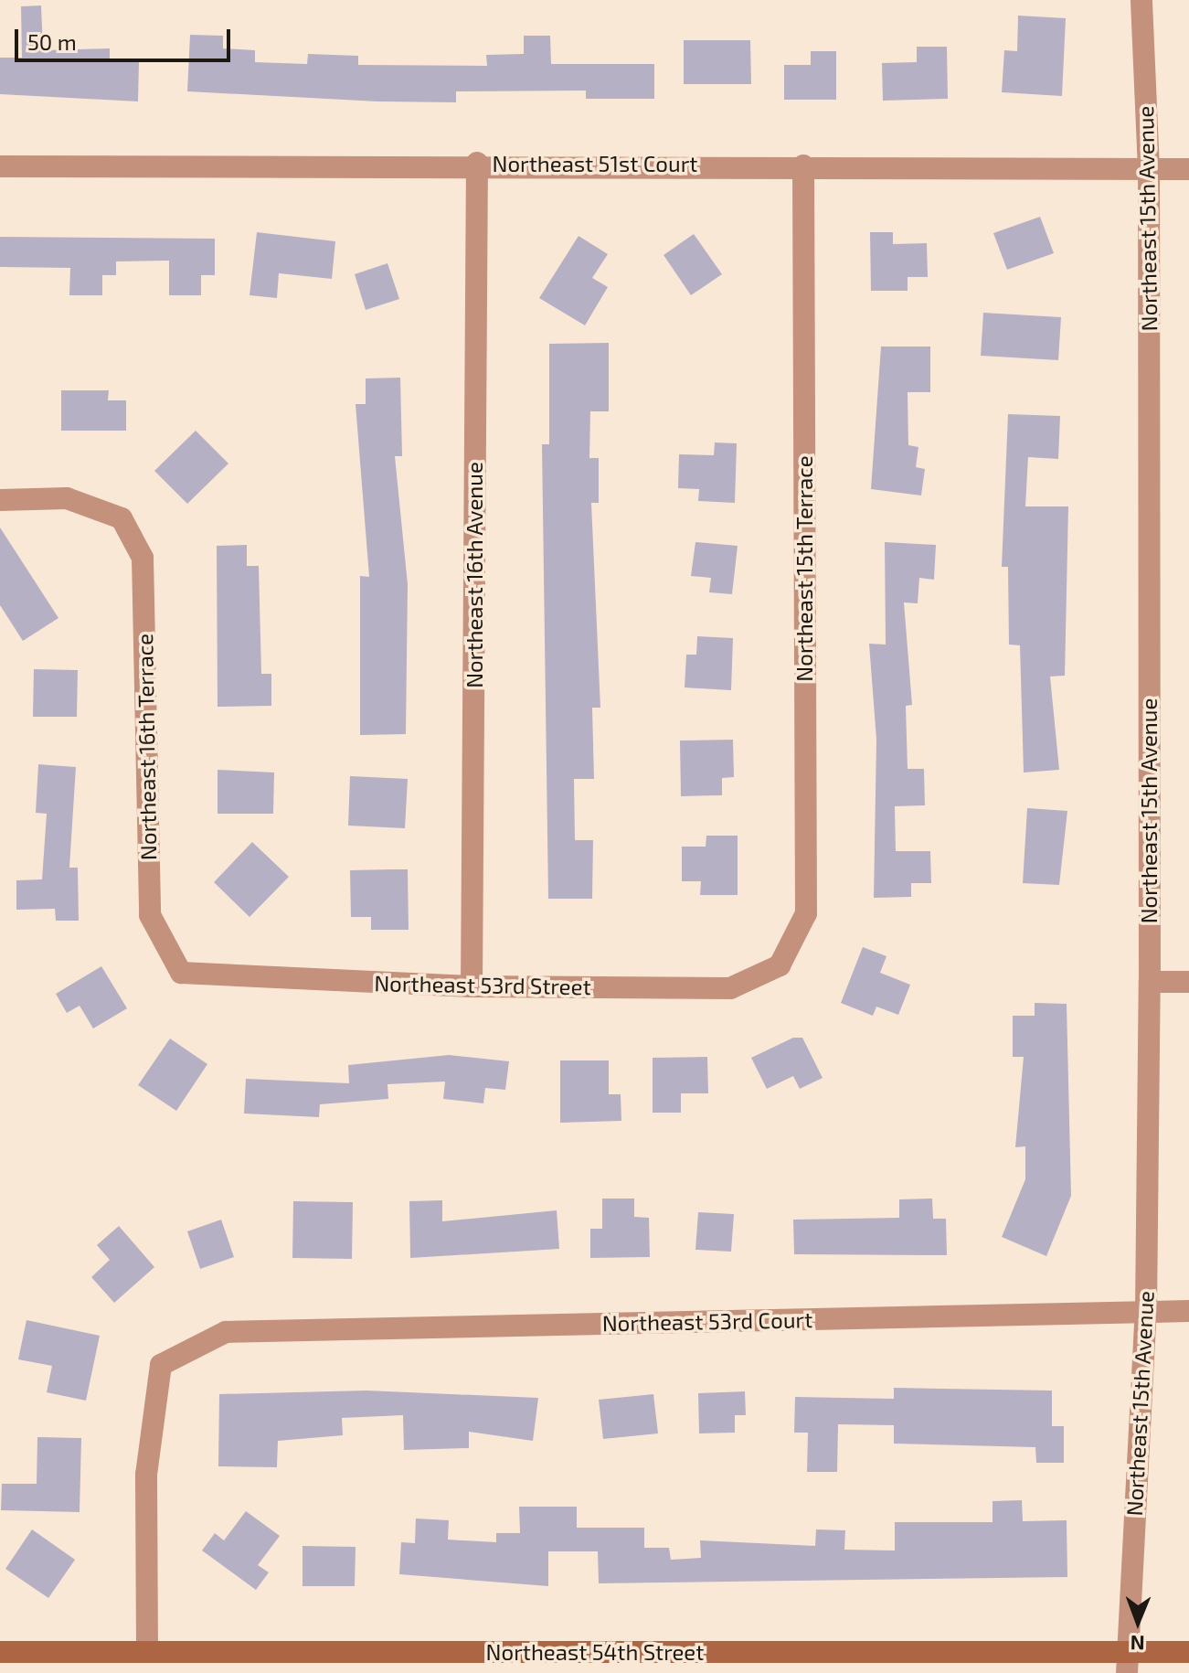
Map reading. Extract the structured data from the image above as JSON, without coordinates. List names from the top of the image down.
{
  "streets": {
    "street": [
      "Northeast 51st Court",
      "Northeast 15th Avenue",
      "Northeast 15th Terrace",
      "Northeast 16th Avenue",
      "Northeast 16th Terrace",
      "Northeast 53rd Street",
      "Northeast 53rd Court",
      "Northeast 54th Street"
    ]
  },
  "crossings": [
    ["Northeast 51st Court", "Northeast 15th Avenue"],
    ["Northeast 51st Court", "Northeast 15th Terrace"],
    ["Northeast 51st Court", "Northeast 16th Avenue"],
    ["Northeast 15th Avenue", "Northeast 53rd Court"],
    ["Northeast 15th Avenue", "Northeast 54th Street"],
    ["Northeast 15th Terrace", "Northeast 53rd Street"],
    ["Northeast 16th Avenue", "Northeast 53rd Street"],
    ["Northeast 16th Terrace", "Northeast 53rd Street"],
    ["Northeast 53rd Court", "Northeast 54th Street"]
  ],
  "scale_bar": "50 m",
  "north": "bottom"
}
